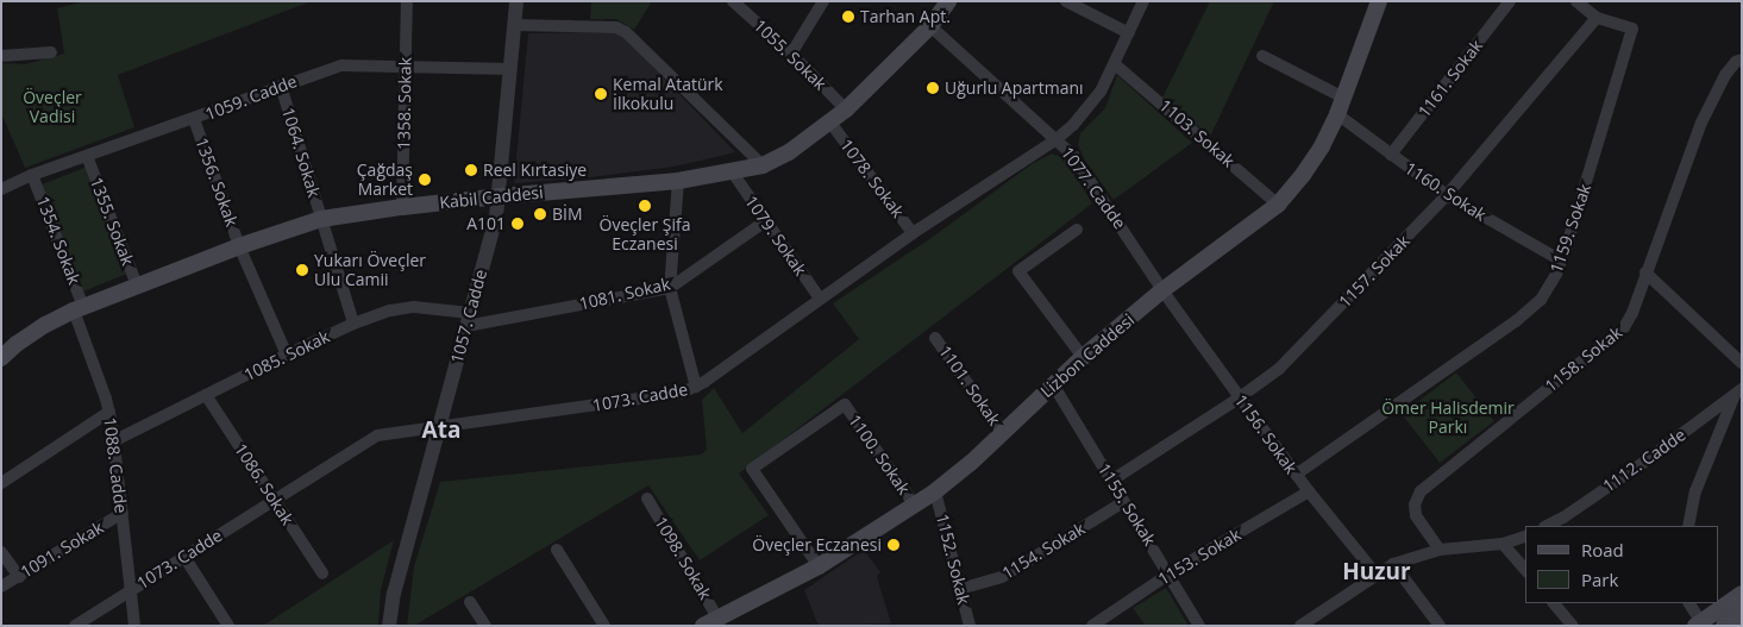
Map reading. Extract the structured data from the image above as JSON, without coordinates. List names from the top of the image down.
{
  "streets": {
    "main road": ["Kabil Caddesi", "Lizbon Caddesi"],
    "street": [
      "1055. Sokak",
      "1161. Sokak",
      "1059. Cadde",
      "1358. Sokak",
      "1103. Sokak",
      "1064. Sokak",
      "1078. Sokak",
      "1356. Sokak",
      "1077. Cadde",
      "1160. Sokak",
      "1355. Sokak",
      "1159. Sokak",
      "1079. Sokak",
      "1354. Sokak",
      "1157. Sokak",
      "1081. Sokak",
      "1057. Cadde",
      "1085. Sokak",
      "1158. Sokak",
      "1101. Sokak",
      "1073. Cadde",
      "1156. Sokak",
      "1100. Sokak",
      "1112. Cadde",
      "1088. Cadde",
      "1086. Sokak",
      "1155. Sokak",
      "1091. Sokak",
      "1154. Sokak",
      "1153. Sokak",
      "1098. Sokak",
      "1152. Sokak"
    ]
  },
  "crossings": [
    ["1055. Sokak", "Kabil Caddesi"],
    ["1161. Sokak", "1160. Sokak"],
    ["1059. Cadde", "1358. Sokak"],
    ["1059. Cadde", "1064. Sokak"],
    ["1059. Cadde", "1356. Sokak"],
    ["1059. Cadde", "1355. Sokak"],
    ["1059. Cadde", "1354. Sokak"],
    ["1059. Cadde", "1057. Cadde"],
    ["1358. Sokak", "Kabil Caddesi"],
    ["1103. Sokak", "Lizbon Caddesi"],
    ["1103. Sokak", "1073. Cadde"],
    ["1064. Sokak", "Kabil Caddesi"],
    ["1064. Sokak", "1085. Sokak"],
    ["1078. Sokak", "Kabil Caddesi"],
    ["1078. Sokak", "1073. Cadde"],
    ["1356. Sokak", "Kabil Caddesi"],
    ["1356. Sokak", "1085. Sokak"],
    ["1077. Cadde", "Kabil Caddesi"],
    ["1077. Cadde", "Lizbon Caddesi"],
    ["1077. Cadde", "1073. Cadde"],
    ["1077. Cadde", "1156. Sokak"],
    ["1160. Sokak", "1159. Sokak"],
    ["1160. Sokak", "1157. Sokak"],
    ["1160. Sokak", "Lizbon Caddesi"],
    ["Kabil Caddesi", "1355. Sokak"],
    ["Kabil Caddesi", "1079. Sokak"],
    ["Kabil Caddesi", "1354. Sokak"],
    ["Kabil Caddesi", "1057. Cadde"],
    ["Kabil Caddesi", "1088. Cadde"],
    ["1159. Sokak", "1157. Sokak"],
    ["1159. Sokak", "1156. Sokak"],
    ["1079. Sokak", "1081. Sokak"],
    ["1079. Sokak", "1073. Cadde"],
    ["1354. Sokak", "1088. Cadde"],
    ["1157. Sokak", "1156. Sokak"],
    ["1157. Sokak", "1155. Sokak"],
    ["1081. Sokak", "1057. Cadde"],
    ["1081. Sokak", "1085. Sokak"],
    ["1057. Cadde", "1085. Sokak"],
    ["1057. Cadde", "1073. Cadde"],
    ["1085. Sokak", "1088. Cadde"],
    ["1085. Sokak", "1086. Sokak"],
    ["Lizbon Caddesi", "1101. Sokak"],
    ["Lizbon Caddesi", "1156. Sokak"],
    ["Lizbon Caddesi", "1100. Sokak"],
    ["Lizbon Caddesi", "1155. Sokak"],
    ["Lizbon Caddesi", "1098. Sokak"],
    ["Lizbon Caddesi", "1152. Sokak"],
    ["1073. Cadde", "1088. Cadde"],
    ["1073. Cadde", "1086. Sokak"],
    ["1156. Sokak", "1153. Sokak"],
    ["1088. Cadde", "1091. Sokak"],
    ["1155. Sokak", "1154. Sokak"],
    ["1155. Sokak", "1153. Sokak"],
    ["1154. Sokak", "1152. Sokak"]
  ],
  "districts": ["Ata", "Huzur"],
  "parks": ["Öveçler Vadisi", "Ömer Halisdemir Parkı"],
  "places": [
    "Tarhan Apt.",
    "Uğurlu Apartmanı",
    "Kemal Atatürk İlkokulu",
    "Reel Kırtasiye",
    "Çağdaş Market",
    "Öveçler Şifa Eczanesi",
    "BİM",
    "A101",
    "Yukarı Öveçler Ulu Camii",
    "Öveçler Eczanesi"
  ],
  "legend": ["Road", "Park"]
}
